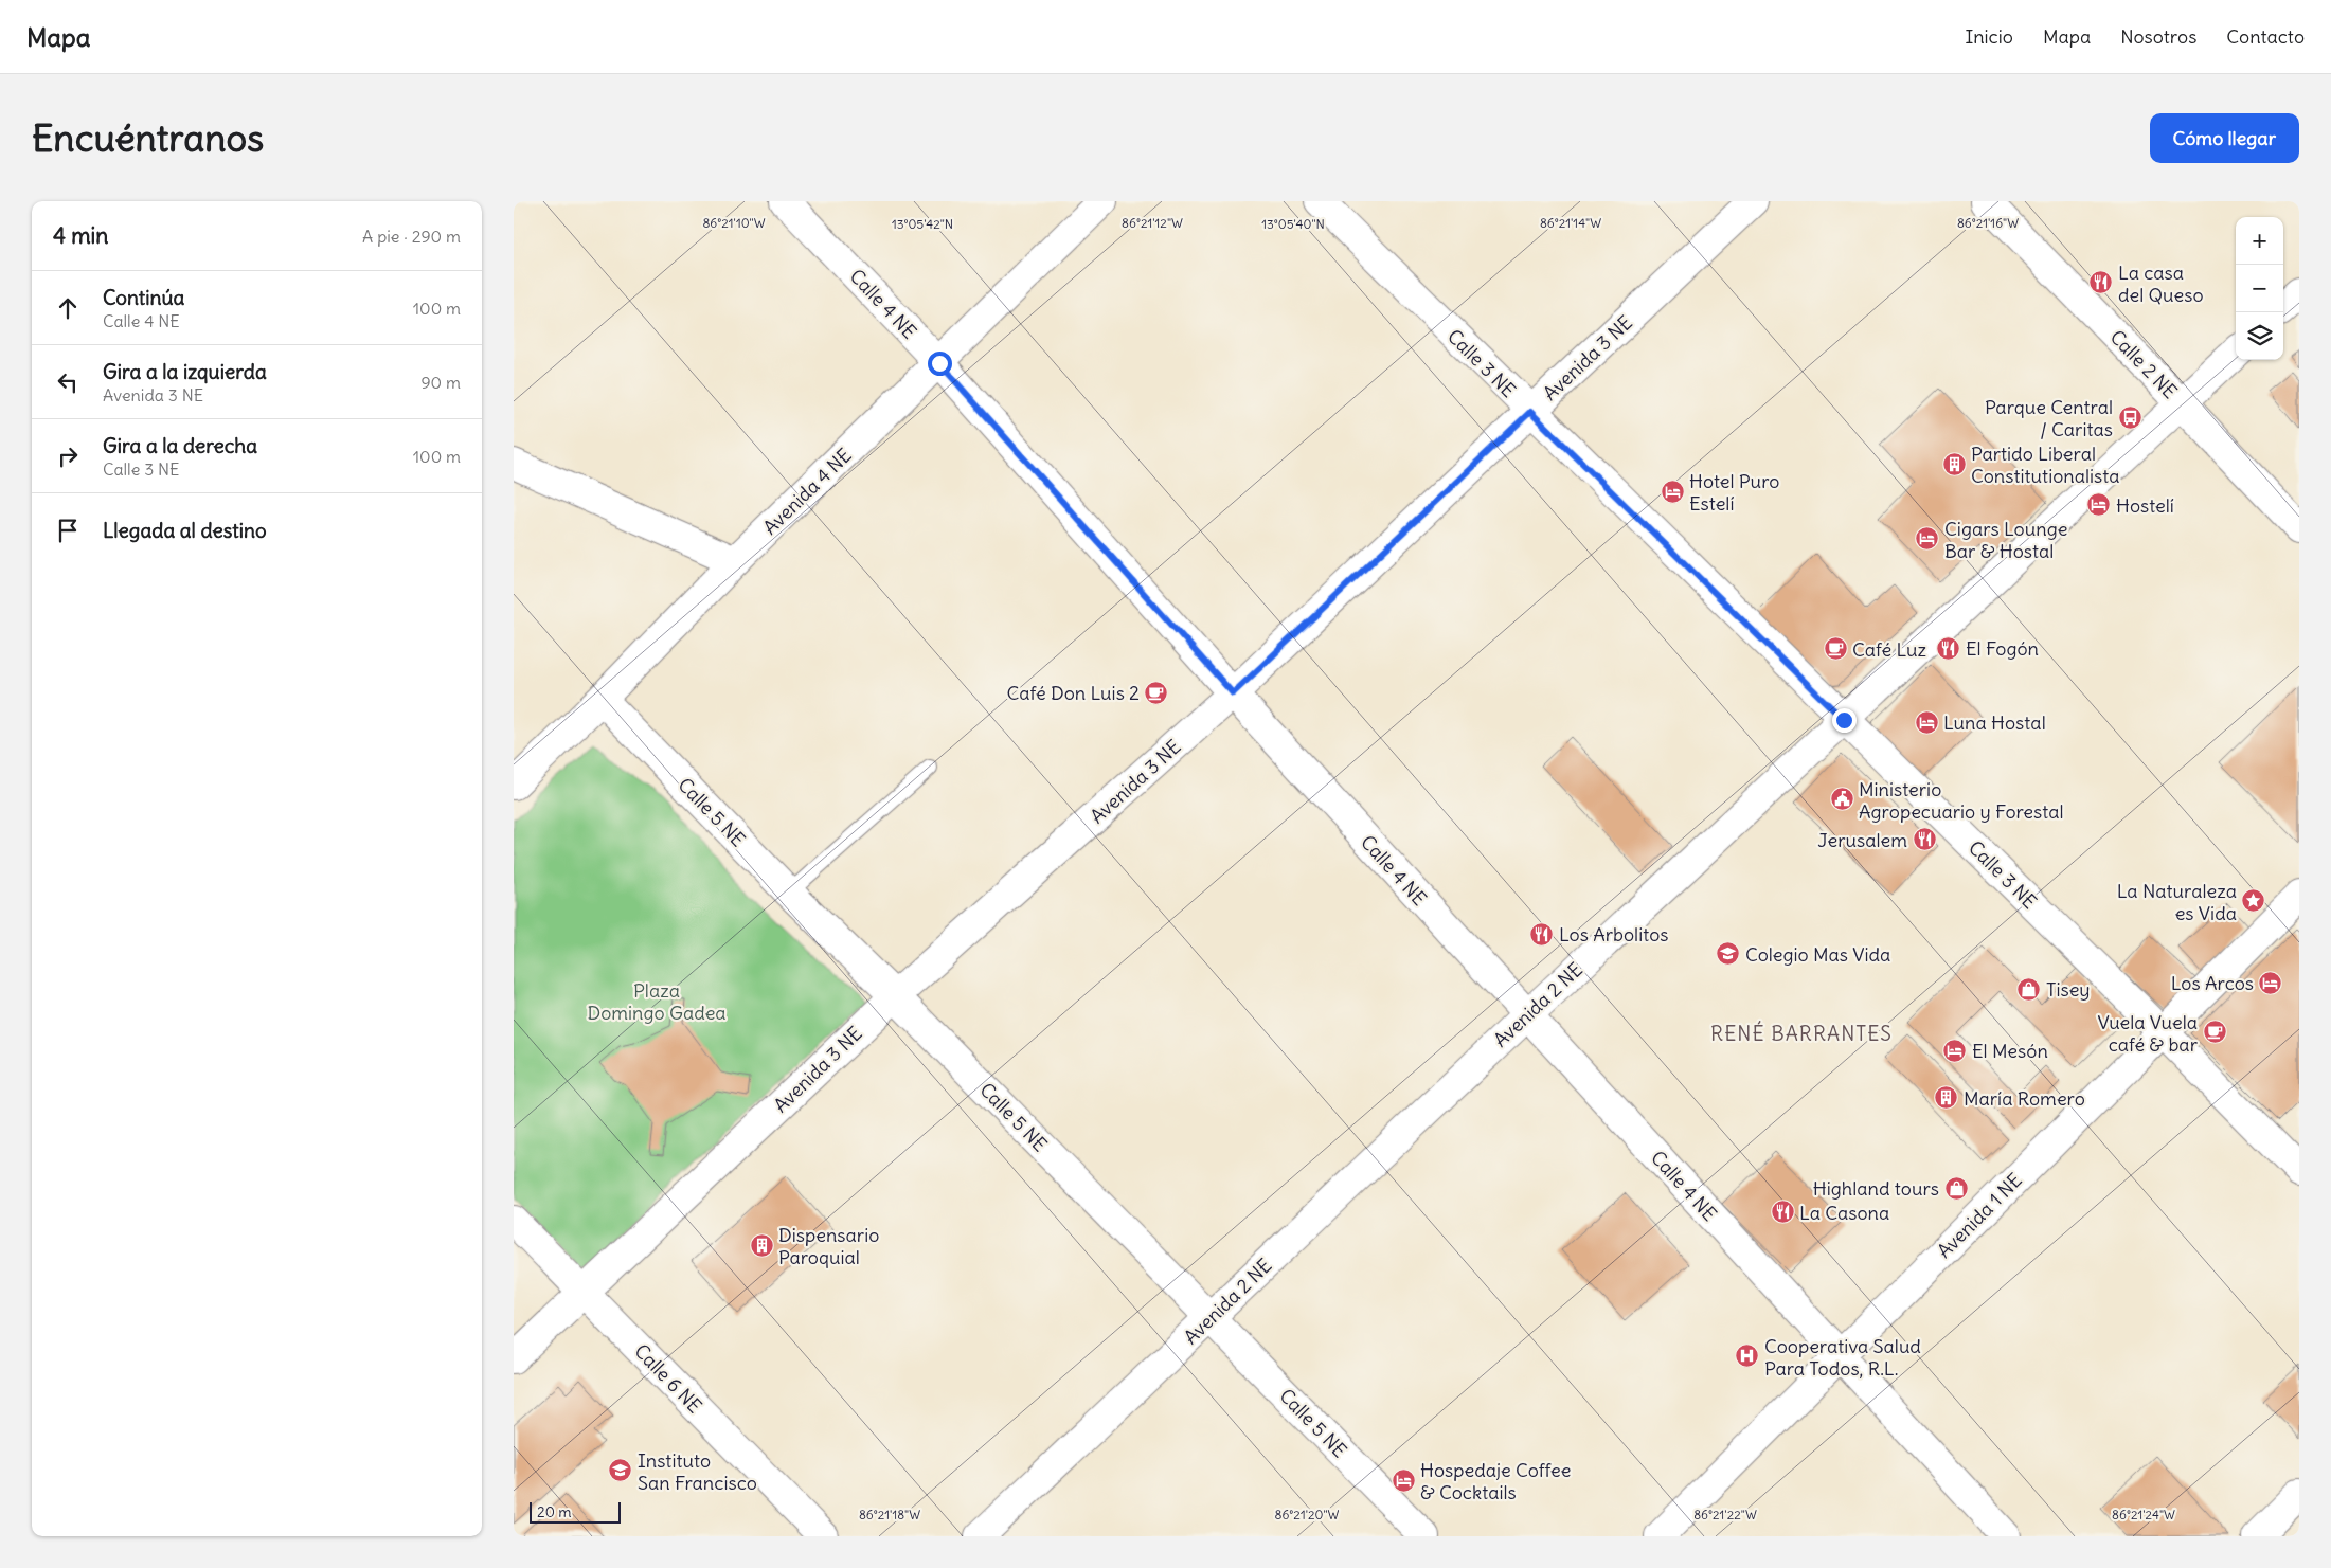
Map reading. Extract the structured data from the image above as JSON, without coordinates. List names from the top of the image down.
{
  "streets": {
    "street": [
      "Calle 4 NE",
      "Avenida 3 NE",
      "Calle 3 NE",
      "Calle 2 NE",
      "Avenida 4 NE",
      "Calle 5 NE",
      "Avenida 2 NE",
      "Avenida 1 NE",
      "Calle 6 NE"
    ]
  },
  "crossings": [
    ["Calle 4 NE", "Avenida 3 NE"],
    ["Calle 4 NE", "Avenida 4 NE"],
    ["Calle 4 NE", "Avenida 2 NE"],
    ["Calle 4 NE", "Avenida 1 NE"],
    ["Avenida 3 NE", "Calle 3 NE"],
    ["Avenida 3 NE", "Calle 5 NE"],
    ["Avenida 3 NE", "Calle 6 NE"],
    ["Calle 3 NE", "Avenida 2 NE"],
    ["Calle 3 NE", "Avenida 1 NE"],
    ["Calle 2 NE", "Avenida 2 NE"],
    ["Avenida 4 NE", "Calle 5 NE"],
    ["Calle 5 NE", "Avenida 2 NE"]
  ],
  "districts": ["RENÉ BARRANTES"],
  "parks": ["Plaza Domingo Gadea"],
  "places": {
    "restaurant": [
      "La casa del Queso",
      "El Fogón",
      "Jerusalem",
      "Los Arbolitos",
      "La Casona"
    ],
    "bus stop": ["Parque Central / Caritas"],
    "building": ["Partido Liberal Constitutionalista", "María Romero", "Dispensario Paroquial"],
    "hotel": [
      "Hotel Puro Estelí",
      "Hostelí",
      "Cigars Lounge Bar & Hostal",
      "Luna Hostal",
      "Los Arcos",
      "El Mesón",
      "Hospedaje Coffee & Cocktails"
    ],
    "cafe": ["Café Luz", "Café Don Luis 2", "Vuela Vuela café & bar"],
    "public building": ["Ministerio Agropecuario y Forestal"],
    "place": ["La Naturaleza es Vida"],
    "school or university": ["Colegio Mas Vida", "Instituto San Francisco"],
    "shop": ["Tisey", "Highland tours"],
    "hospital": ["Cooperativa Salud Para Todos, R.L."]
  },
  "scale_bar": "20 m",
  "page": {
    "header": "Mapa",
    "nav": [
      "Inicio",
      "Mapa",
      "Nosotros",
      "Contacto"
    ],
    "buttons": "Cómo llegar",
    "title": "Encuéntranos",
    "heading": ["4 min", "A pie · 290 m"],
    "map_buttons": ["+", "−"],
    "list": [
      ["Continúa", "Calle 4 NE", "100 m"],
      ["Gira a la izquierda", "Avenida 3 NE", "90 m"],
      ["Gira a la derecha", "Calle 3 NE", "100 m"],
      "Llegada al destino"
    ],
    "scale": "20 m"
  },
  "coordinates": [
    "86°21'10\"W",
    "86°21'12\"W",
    "86°21'14\"W",
    "86°21'16\"W",
    "13°05'42\"N",
    "13°05'40\"N",
    "86°21'18\"W",
    "86°21'20\"W",
    "86°21'22\"W",
    "86°21'24\"W"
  ]
}
